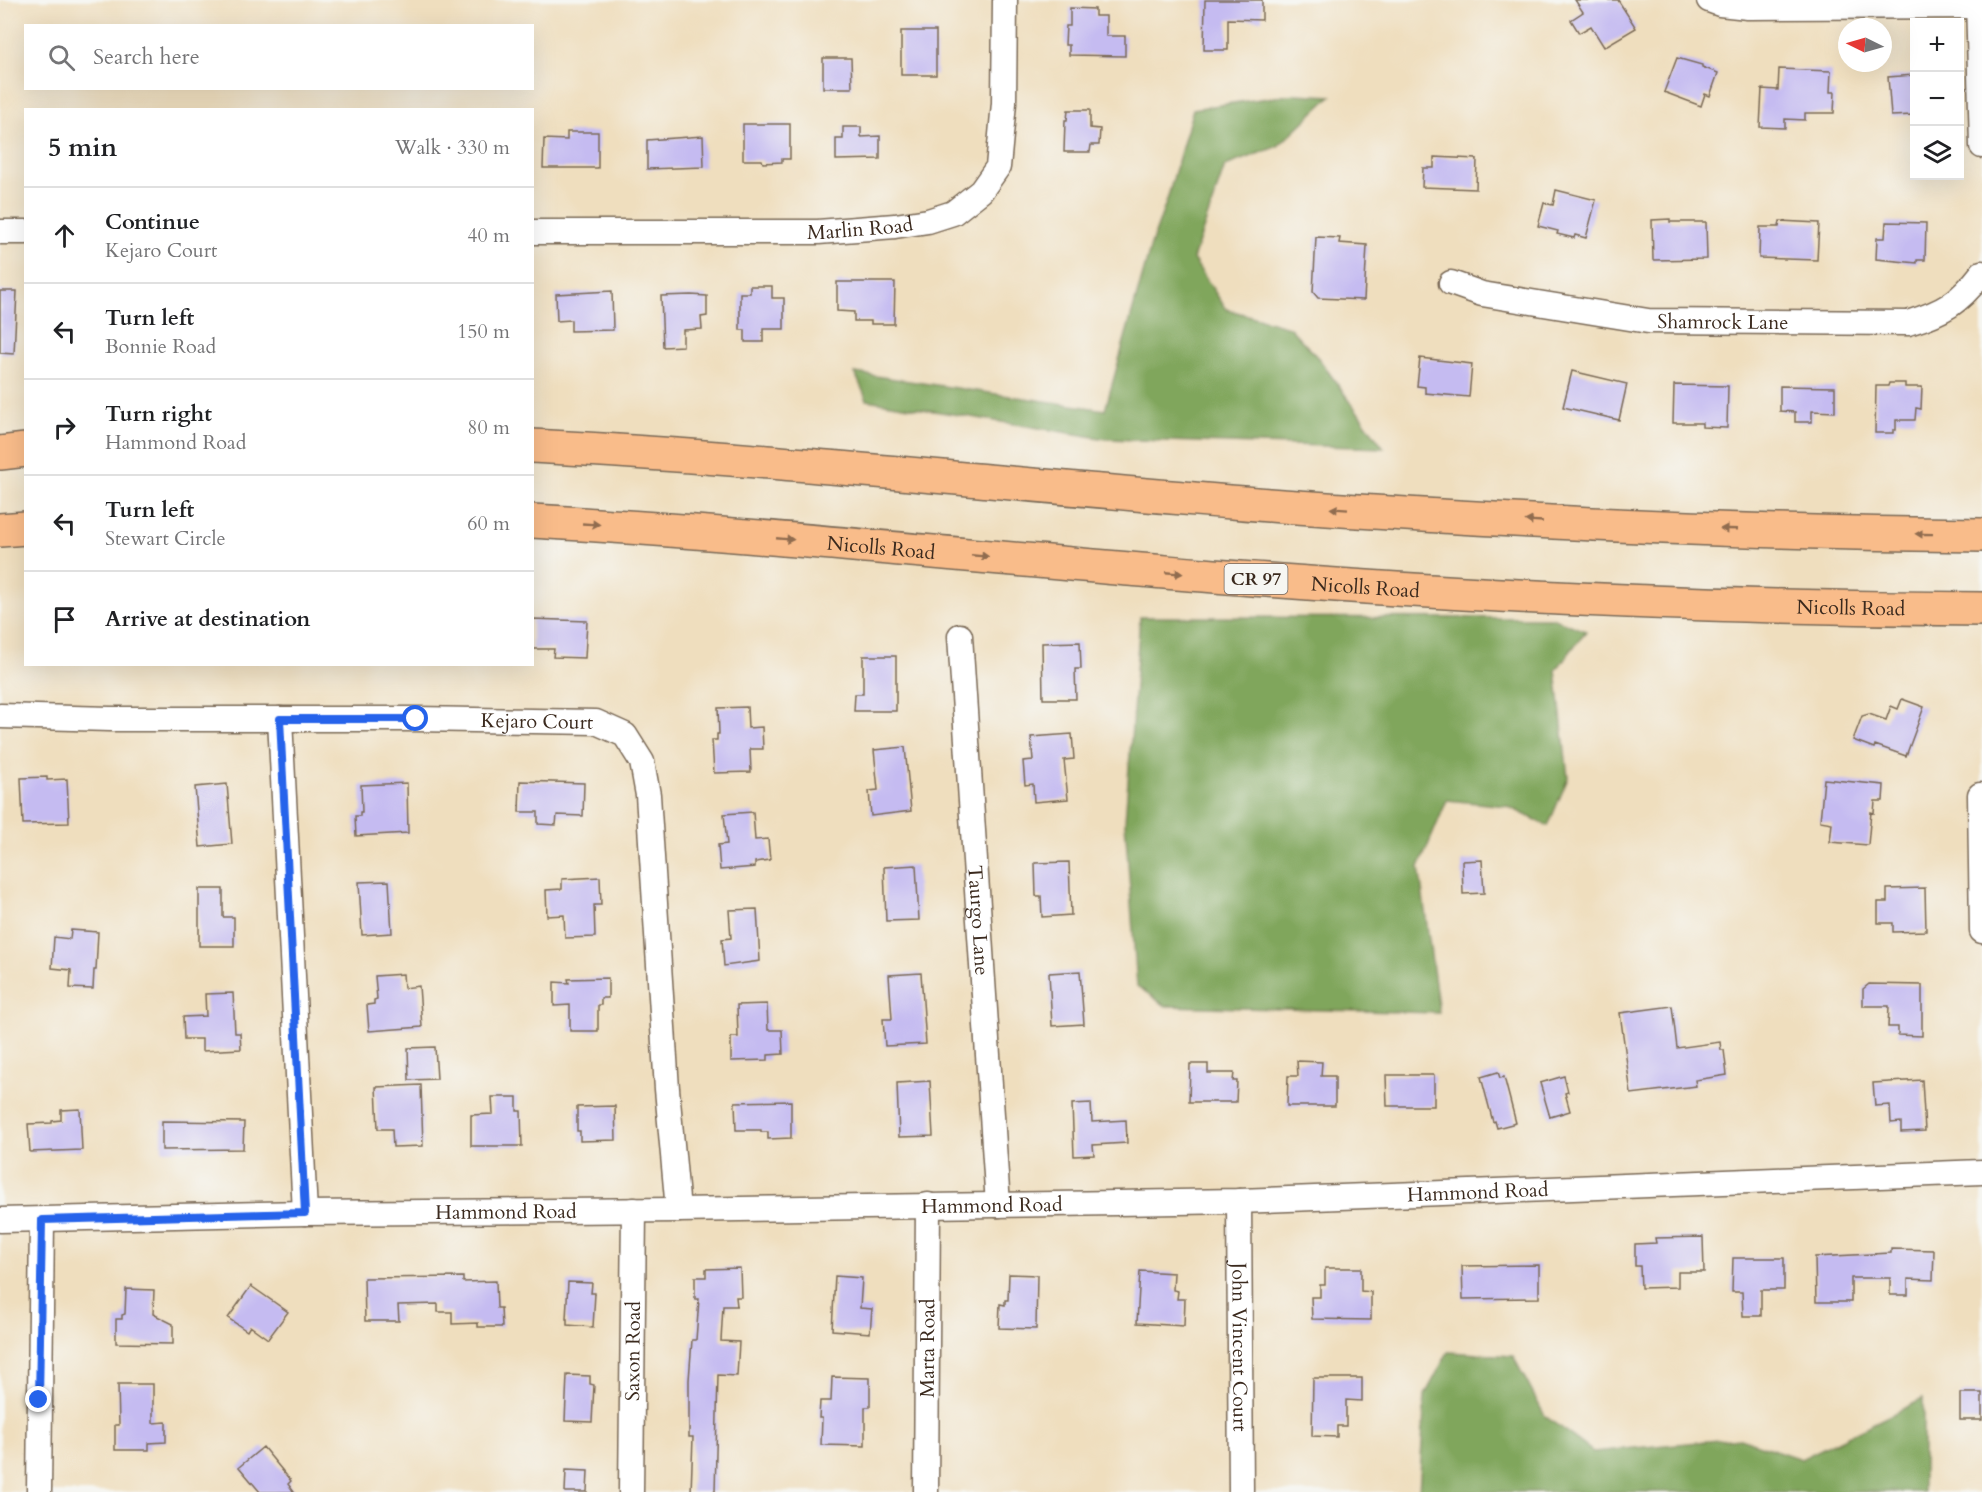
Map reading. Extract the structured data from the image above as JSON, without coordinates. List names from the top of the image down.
{
  "streets": {
    "highway": ["Nicolls Road", "CR 97"],
    "street": [
      "Marlin Road",
      "Shamrock Lane",
      "Kejaro Court",
      "Taurgo Lane",
      "Hammond Road",
      "John Vincent Court",
      "Marta Road",
      "Saxon Road"
    ]
  },
  "crossings": [
    ["Kejaro Court", "Hammond Road"],
    ["Taurgo Lane", "Hammond Road"],
    ["Hammond Road", "John Vincent Court"],
    ["Hammond Road", "Marta Road"],
    ["Hammond Road", "Saxon Road"]
  ],
  "north": "left",
  "page": {
    "map_buttons": ["+", "−"],
    "search": "Search here",
    "heading": ["5 min", "Walk · 330 m"],
    "list": [
      ["Continue", "Kejaro Court", "40 m"],
      ["Turn left", "Bonnie Road", "150 m"],
      ["Turn right", "Hammond Road", "80 m"],
      ["Turn left", "Stewart Circle", "60 m"],
      "Arrive at destination"
    ]
  }
}
